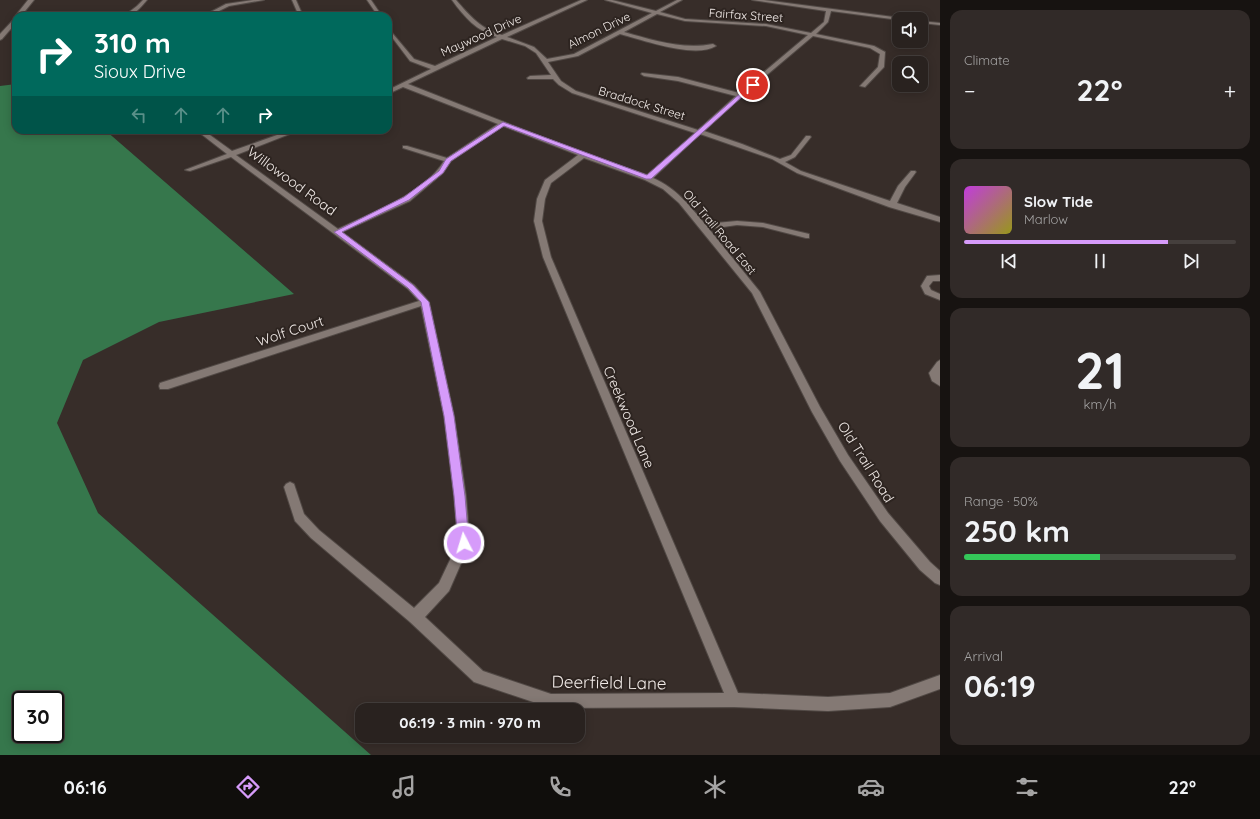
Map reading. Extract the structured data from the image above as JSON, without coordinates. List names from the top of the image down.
{
  "streets": {
    "street": [
      "Fairfax Street",
      "Almon Drive",
      "Maywood Drive",
      "Braddock Street",
      "Willowood Road",
      "Old Trail Road East",
      "Wolf Court",
      "Creekwood Lane",
      "Old Trail Road",
      "Deerfield Lane"
    ]
  },
  "crossings": [
    ["Fairfax Street", "Almon Drive"],
    ["Almon Drive", "Braddock Street"],
    ["Maywood Drive", "Braddock Street"],
    ["Maywood Drive", "Old Trail Road East"],
    ["Willowood Road", "Wolf Court"],
    ["Old Trail Road East", "Creekwood Lane"],
    ["Old Trail Road East", "Old Trail Road"],
    ["Creekwood Lane", "Deerfield Lane"]
  ],
  "page": {
    "tile": [
      "Climate",
      ["21", "km/h"],
      ["Range · 50%", "250 km"],
      ["Arrival", "06:19"]
    ],
    "turn": ["310 m", "Sioux Drive"],
    "heat": ["−", "22°", "+"],
    "song": ["Slow Tide", "Marlow"],
    "limit": "30",
    "trip": "06:19 · 3 min · 970 m",
    "tabs": ["06:16", "22°"]
  }
}
